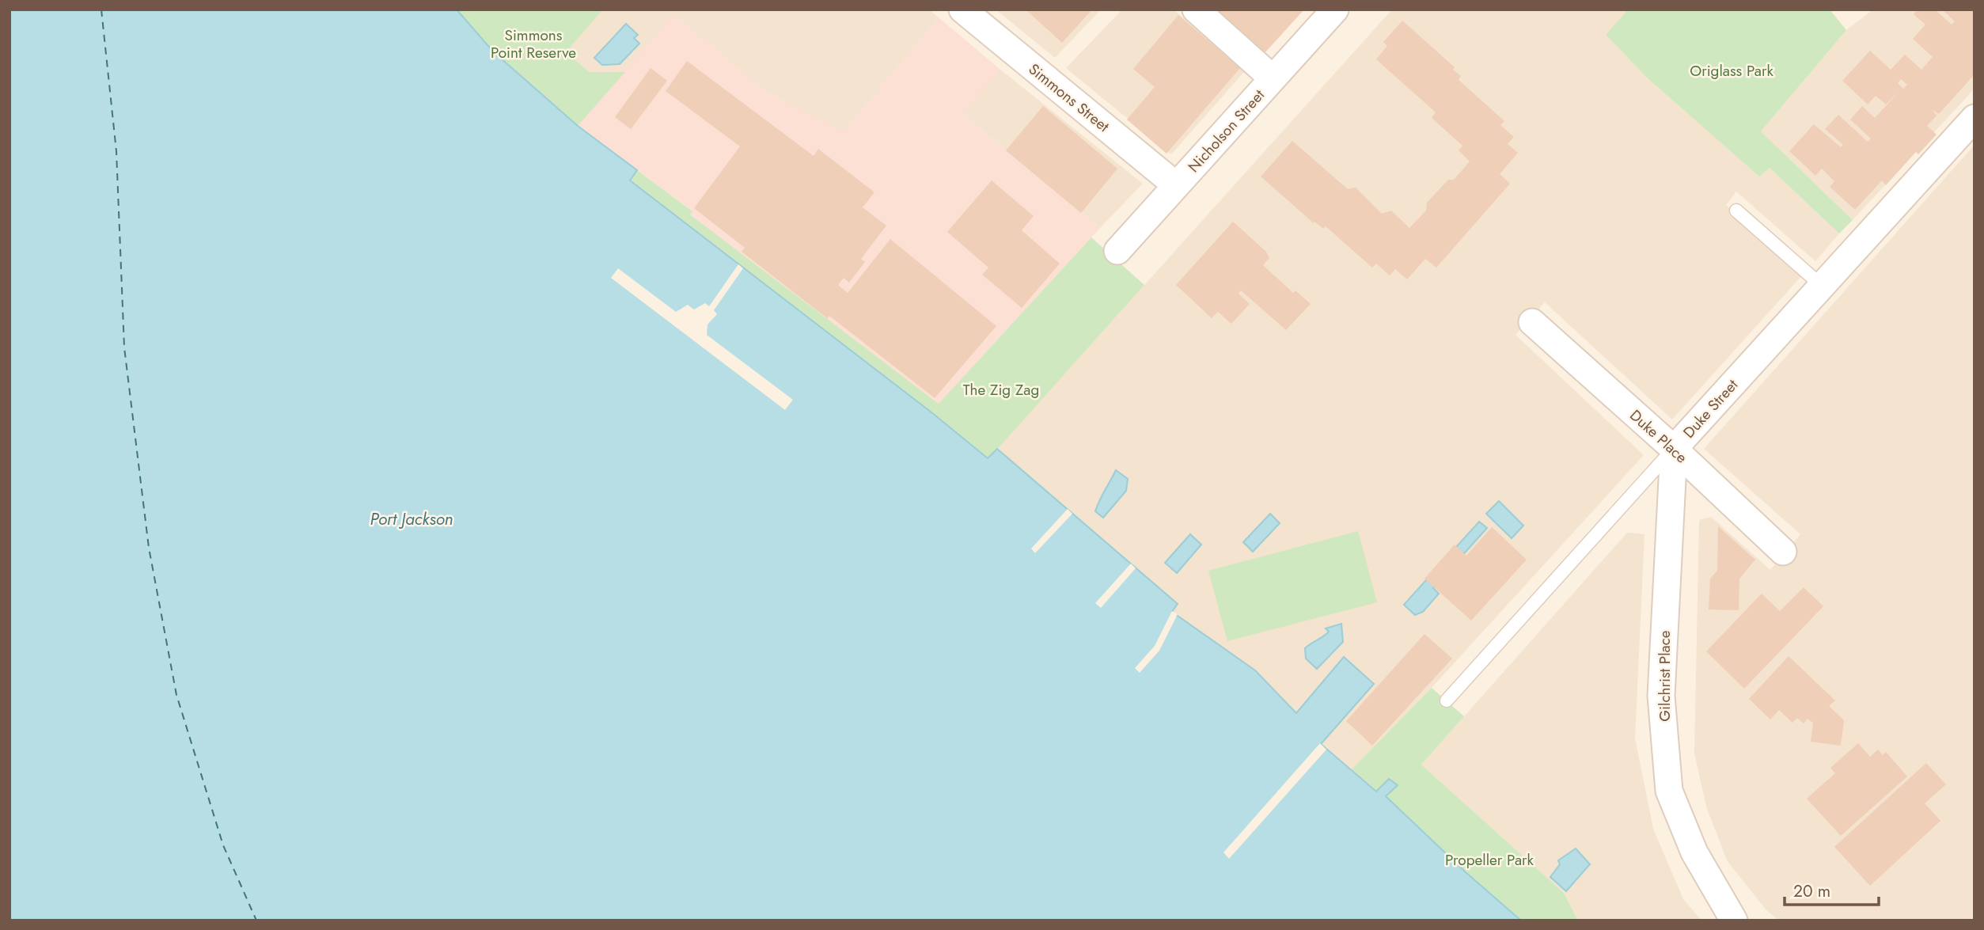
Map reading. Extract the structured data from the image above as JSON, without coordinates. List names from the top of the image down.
{
  "streets": {
    "street": [
      "Simmons Street",
      "Nicholson Street",
      "Duke Street",
      "Duke Place",
      "Gilchrist Place"
    ]
  },
  "crossings": [
    ["Simmons Street", "Nicholson Street"],
    ["Duke Street", "Duke Place"],
    ["Duke Street", "Gilchrist Place"],
    ["Duke Place", "Gilchrist Place"]
  ],
  "water": ["Port Jackson"],
  "parks": [
    "Simmons Point Reserve",
    "Origlass Park",
    "The Zig Zag",
    "Propeller Park"
  ],
  "scale_bar": "20 m"
}
